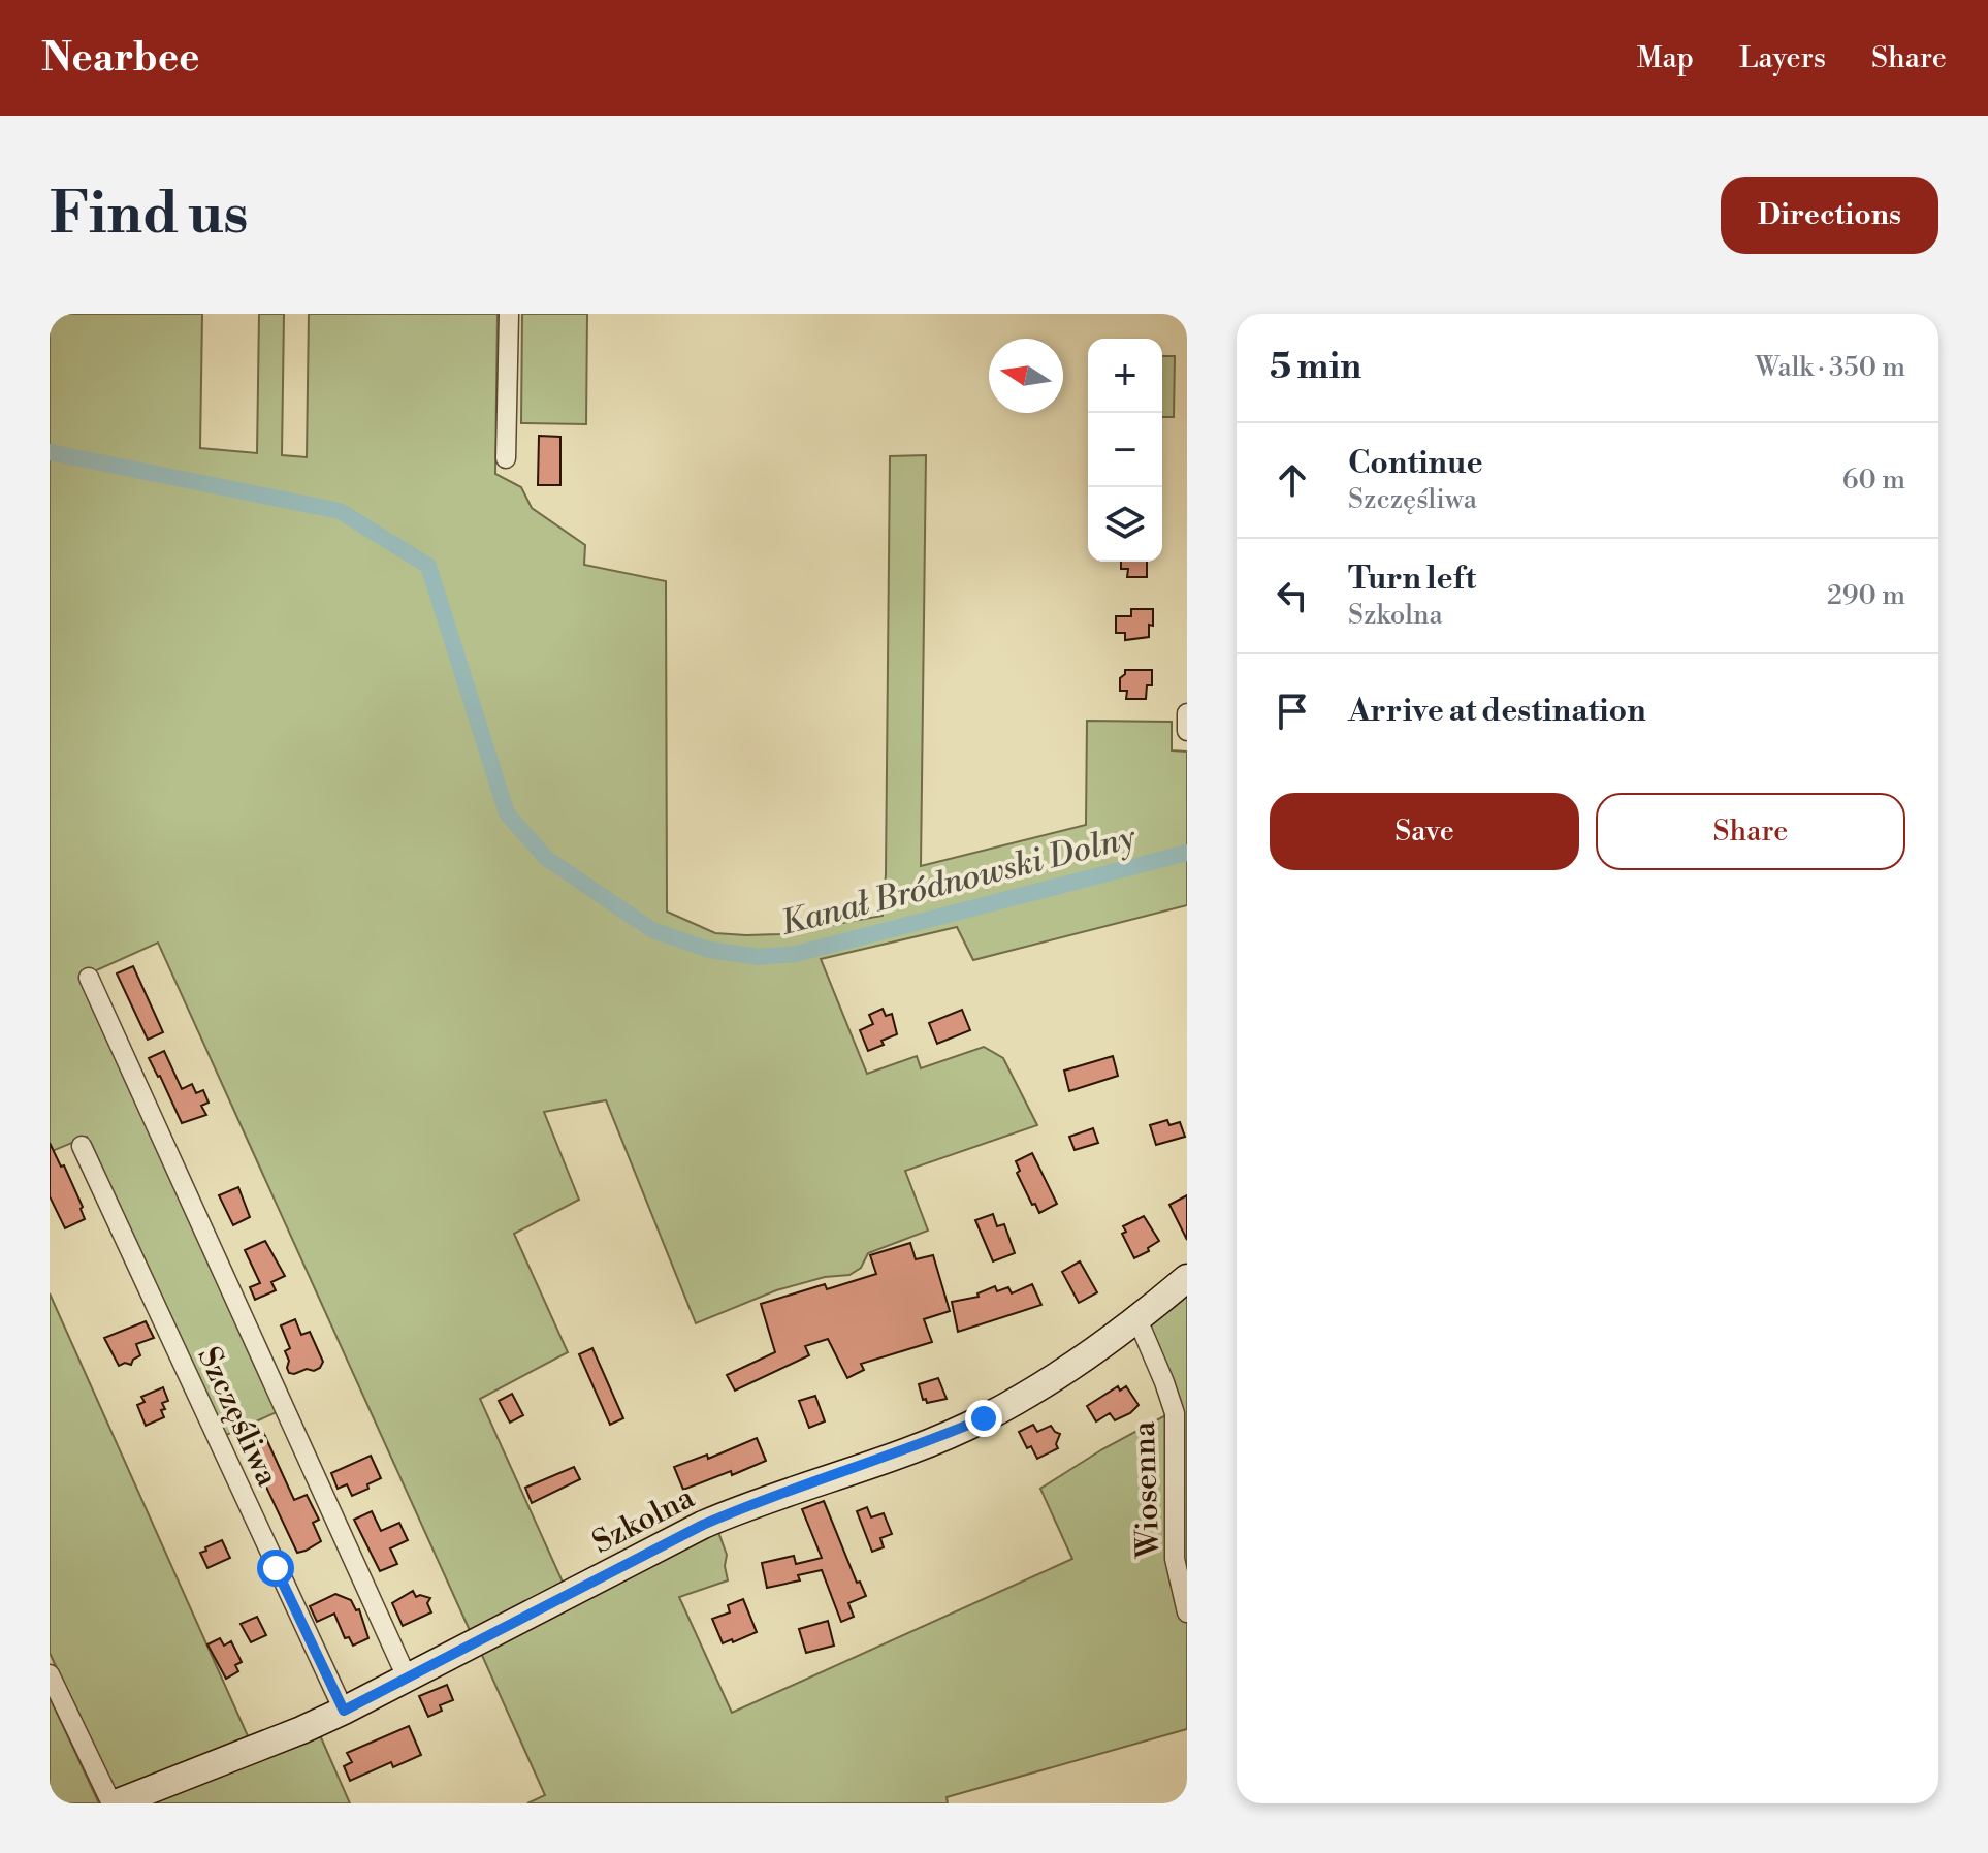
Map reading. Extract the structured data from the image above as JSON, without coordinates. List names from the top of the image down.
{
  "streets": {
    "street": ["Szczęśliwa", "Wiosenna", "Szkolna"]
  },
  "crossings": [
    ["Szczęśliwa", "Szkolna"],
    ["Wiosenna", "Szkolna"]
  ],
  "water": ["Kanał Bródnowski Dolny"],
  "north": "left",
  "page": {
    "header": "Nearbee",
    "nav": ["Map", "Layers", "Share"],
    "buttons": [
      "Directions",
      ["Save", "Share"]
    ],
    "title": "Find us",
    "heading": ["5 min", "Walk · 350 m"],
    "map_buttons": ["+", "−"],
    "list": [
      ["Continue", "Szczęśliwa", "60 m"],
      ["Turn left", "Szkolna", "290 m"],
      "Arrive at destination"
    ]
  }
}
